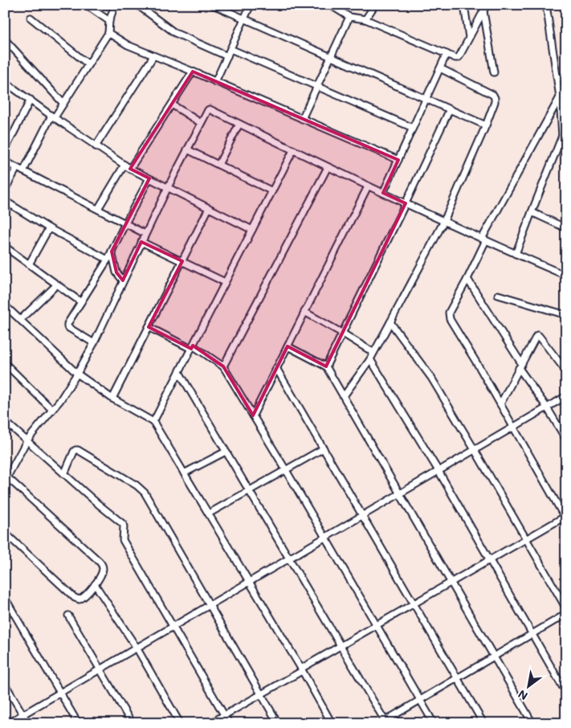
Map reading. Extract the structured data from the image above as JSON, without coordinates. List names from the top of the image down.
{
  "north": "bottom left"
}
